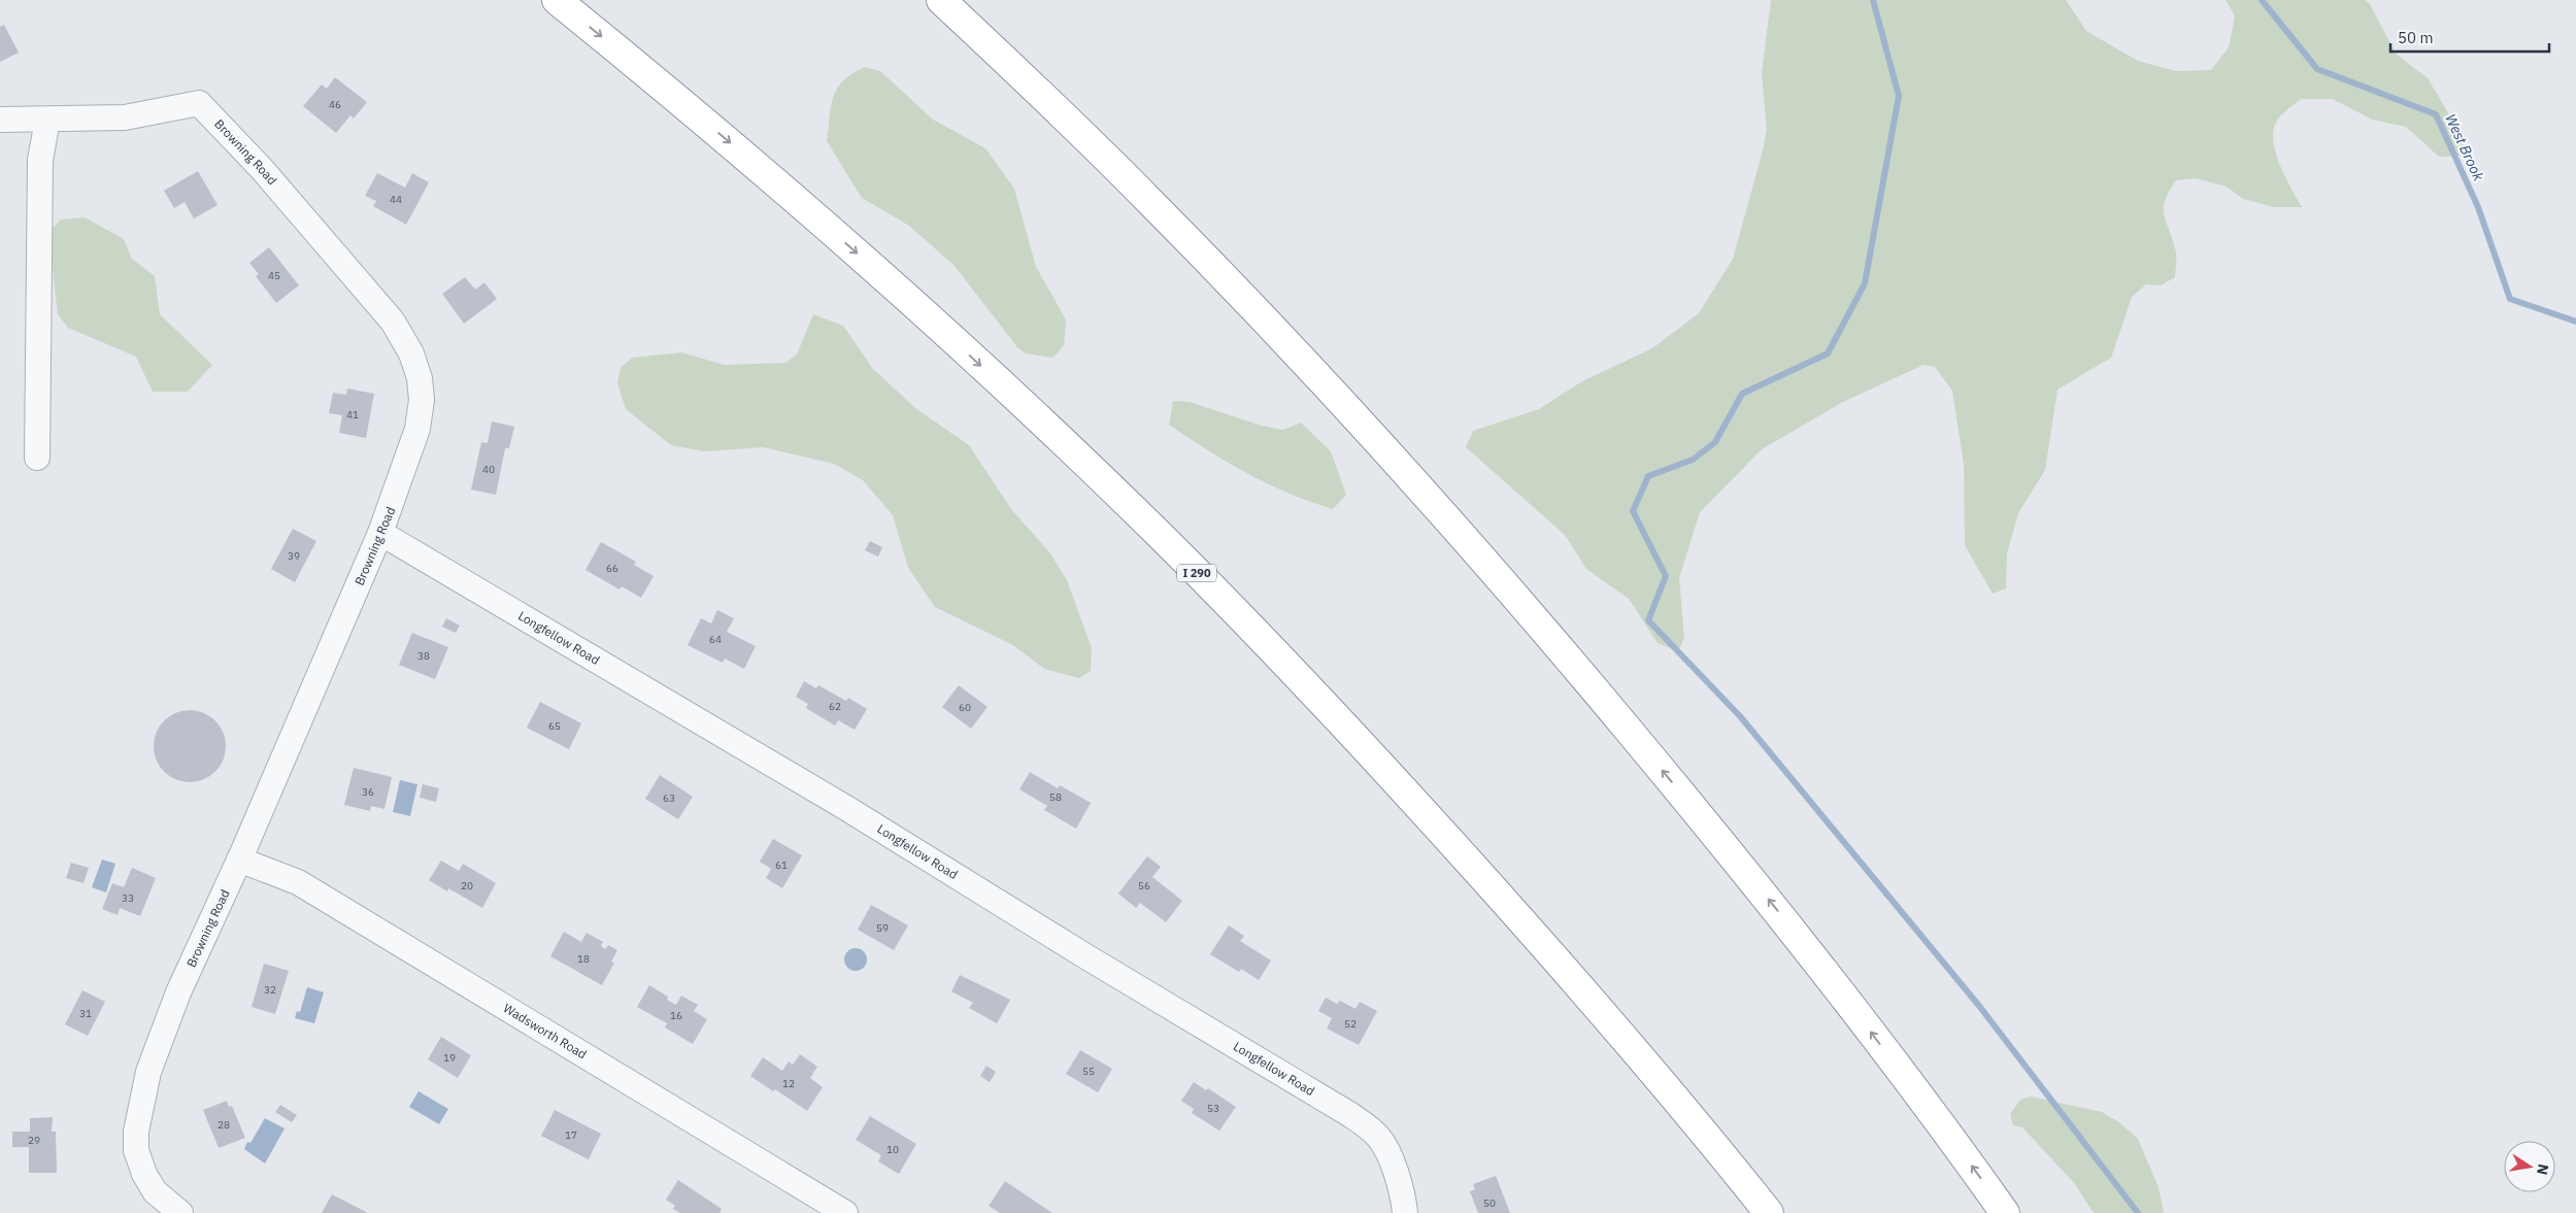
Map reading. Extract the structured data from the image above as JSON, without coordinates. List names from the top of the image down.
{
  "streets": {
    "highway": ["I 290"],
    "street": ["Browning Road", "Longfellow Road", "Wadsworth Road"]
  },
  "crossings": [
    ["Browning Road", "Longfellow Road"],
    ["Browning Road", "Wadsworth Road"]
  ],
  "water": ["West Brook"],
  "house_numbers": [
    "46",
    "44",
    "45",
    "41",
    "40",
    "39",
    "66",
    "64",
    "38",
    "62",
    "60",
    "65",
    "36",
    "58",
    "63",
    "61",
    "20",
    "56",
    "33",
    "59",
    "18",
    "32",
    "31",
    "16",
    "52",
    "19",
    "55",
    "12",
    "53",
    "28",
    "17",
    "29",
    "10",
    "50"
  ],
  "scale_bar": "50 m",
  "north": "right"
}
